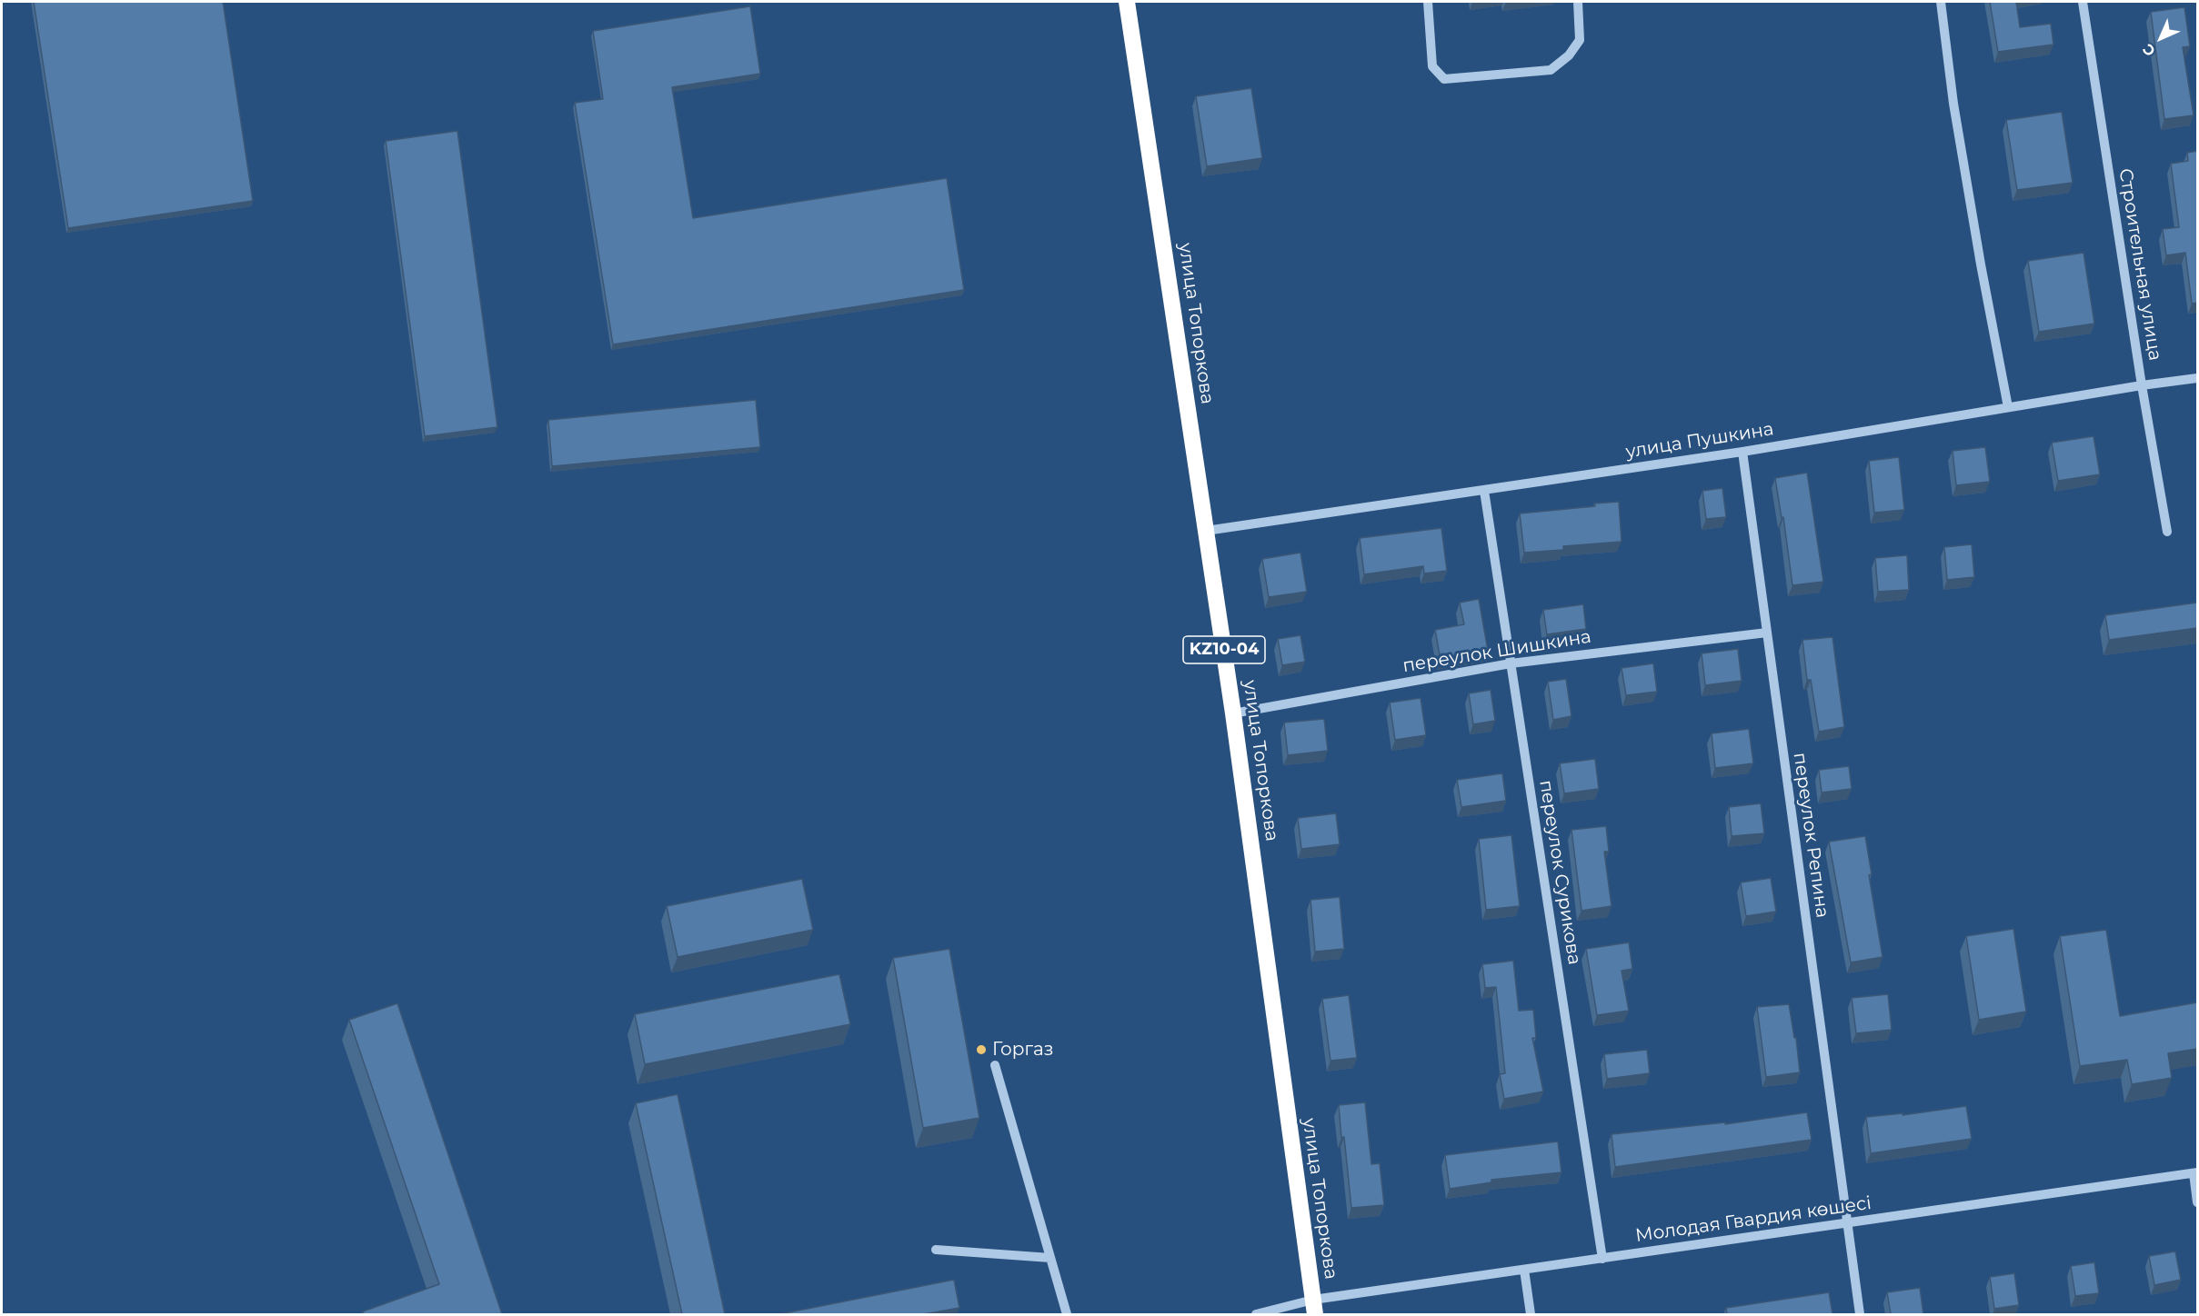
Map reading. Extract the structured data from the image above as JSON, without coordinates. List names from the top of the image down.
{
  "streets": {
    "highway": ["улица Топоркова", "KZ10-04"],
    "street": [
      "Строительная улица",
      "улица Пушкина",
      "переулок Шишкина",
      "переулок Репина",
      "переулок Сурикова",
      "Молодая Гвардия көшесі"
    ]
  },
  "crossings": [
    ["Строительная улица", "улица Пушкина"],
    ["улица Топоркова", "улица Пушкина"],
    ["улица Топоркова", "переулок Шишкина"],
    ["улица Топоркова", "Молодая Гвардия көшесі"],
    ["улица Пушкина", "переулок Репина"],
    ["улица Пушкина", "переулок Сурикова"],
    ["переулок Шишкина", "переулок Репина"],
    ["переулок Шишкина", "переулок Сурикова"],
    ["переулок Репина", "Молодая Гвардия көшесі"],
    ["переулок Сурикова", "Молодая Гвардия көшесі"]
  ],
  "places": ["Горгаз"],
  "north": "bottom left"
}
